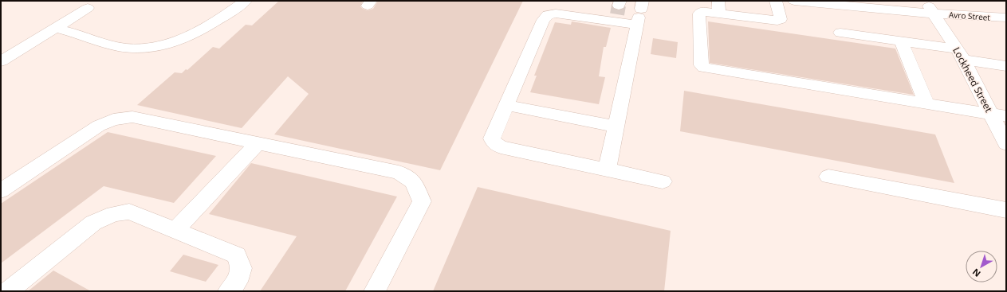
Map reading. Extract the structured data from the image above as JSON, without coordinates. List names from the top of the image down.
{
  "streets": {
    "street": ["Avro Street", "Lockheed Street"]
  },
  "crossings": [
    ["Avro Street", "Lockheed Street"]
  ],
  "north": "bottom left"
}
